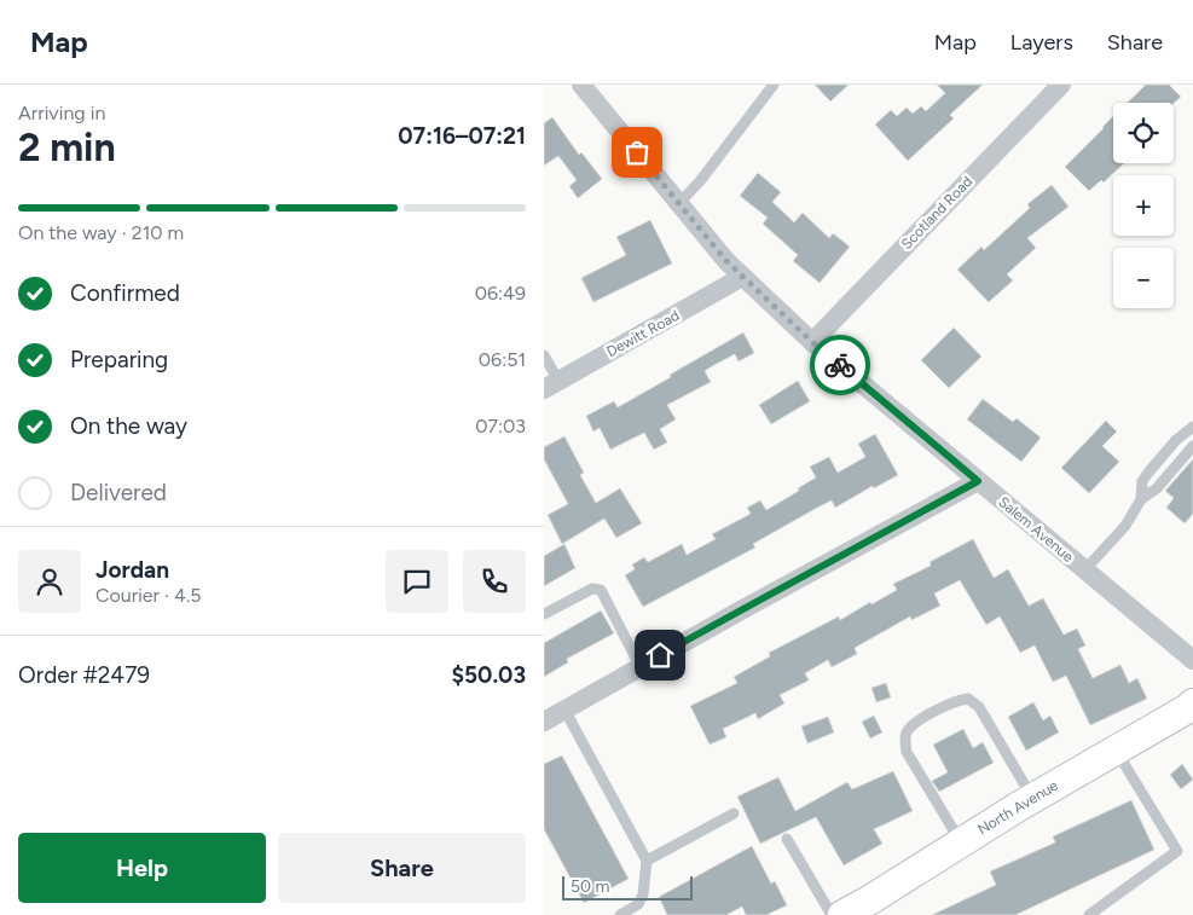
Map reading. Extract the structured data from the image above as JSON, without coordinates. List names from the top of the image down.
{
  "streets": {
    "main road": ["North Avenue"],
    "street": ["Scotland Road", "Dewitt Road", "Salem Avenue"]
  },
  "crossings": [
    ["Scotland Road", "Salem Avenue"],
    ["Dewitt Road", "Salem Avenue"]
  ],
  "scale_bar": "50 m",
  "page": {
    "header": "Map",
    "nav": ["Map", "Layers", "Share"],
    "heading": ["2 min", "Arriving in", "07:16–07:21"],
    "panel": [
      "Jordan",
      "Courier · 4.5",
      "Order #2479",
      "$50.03"
    ],
    "map_buttons": ["+", "−"],
    "bar": "On the way · 210 m",
    "list": [
      ["Confirmed", "06:49"],
      ["Preparing", "06:51"],
      ["On the way", "07:03"],
      "Delivered"
    ],
    "buttons": ["Help", "Share"],
    "scale": "50 m"
  }
}
